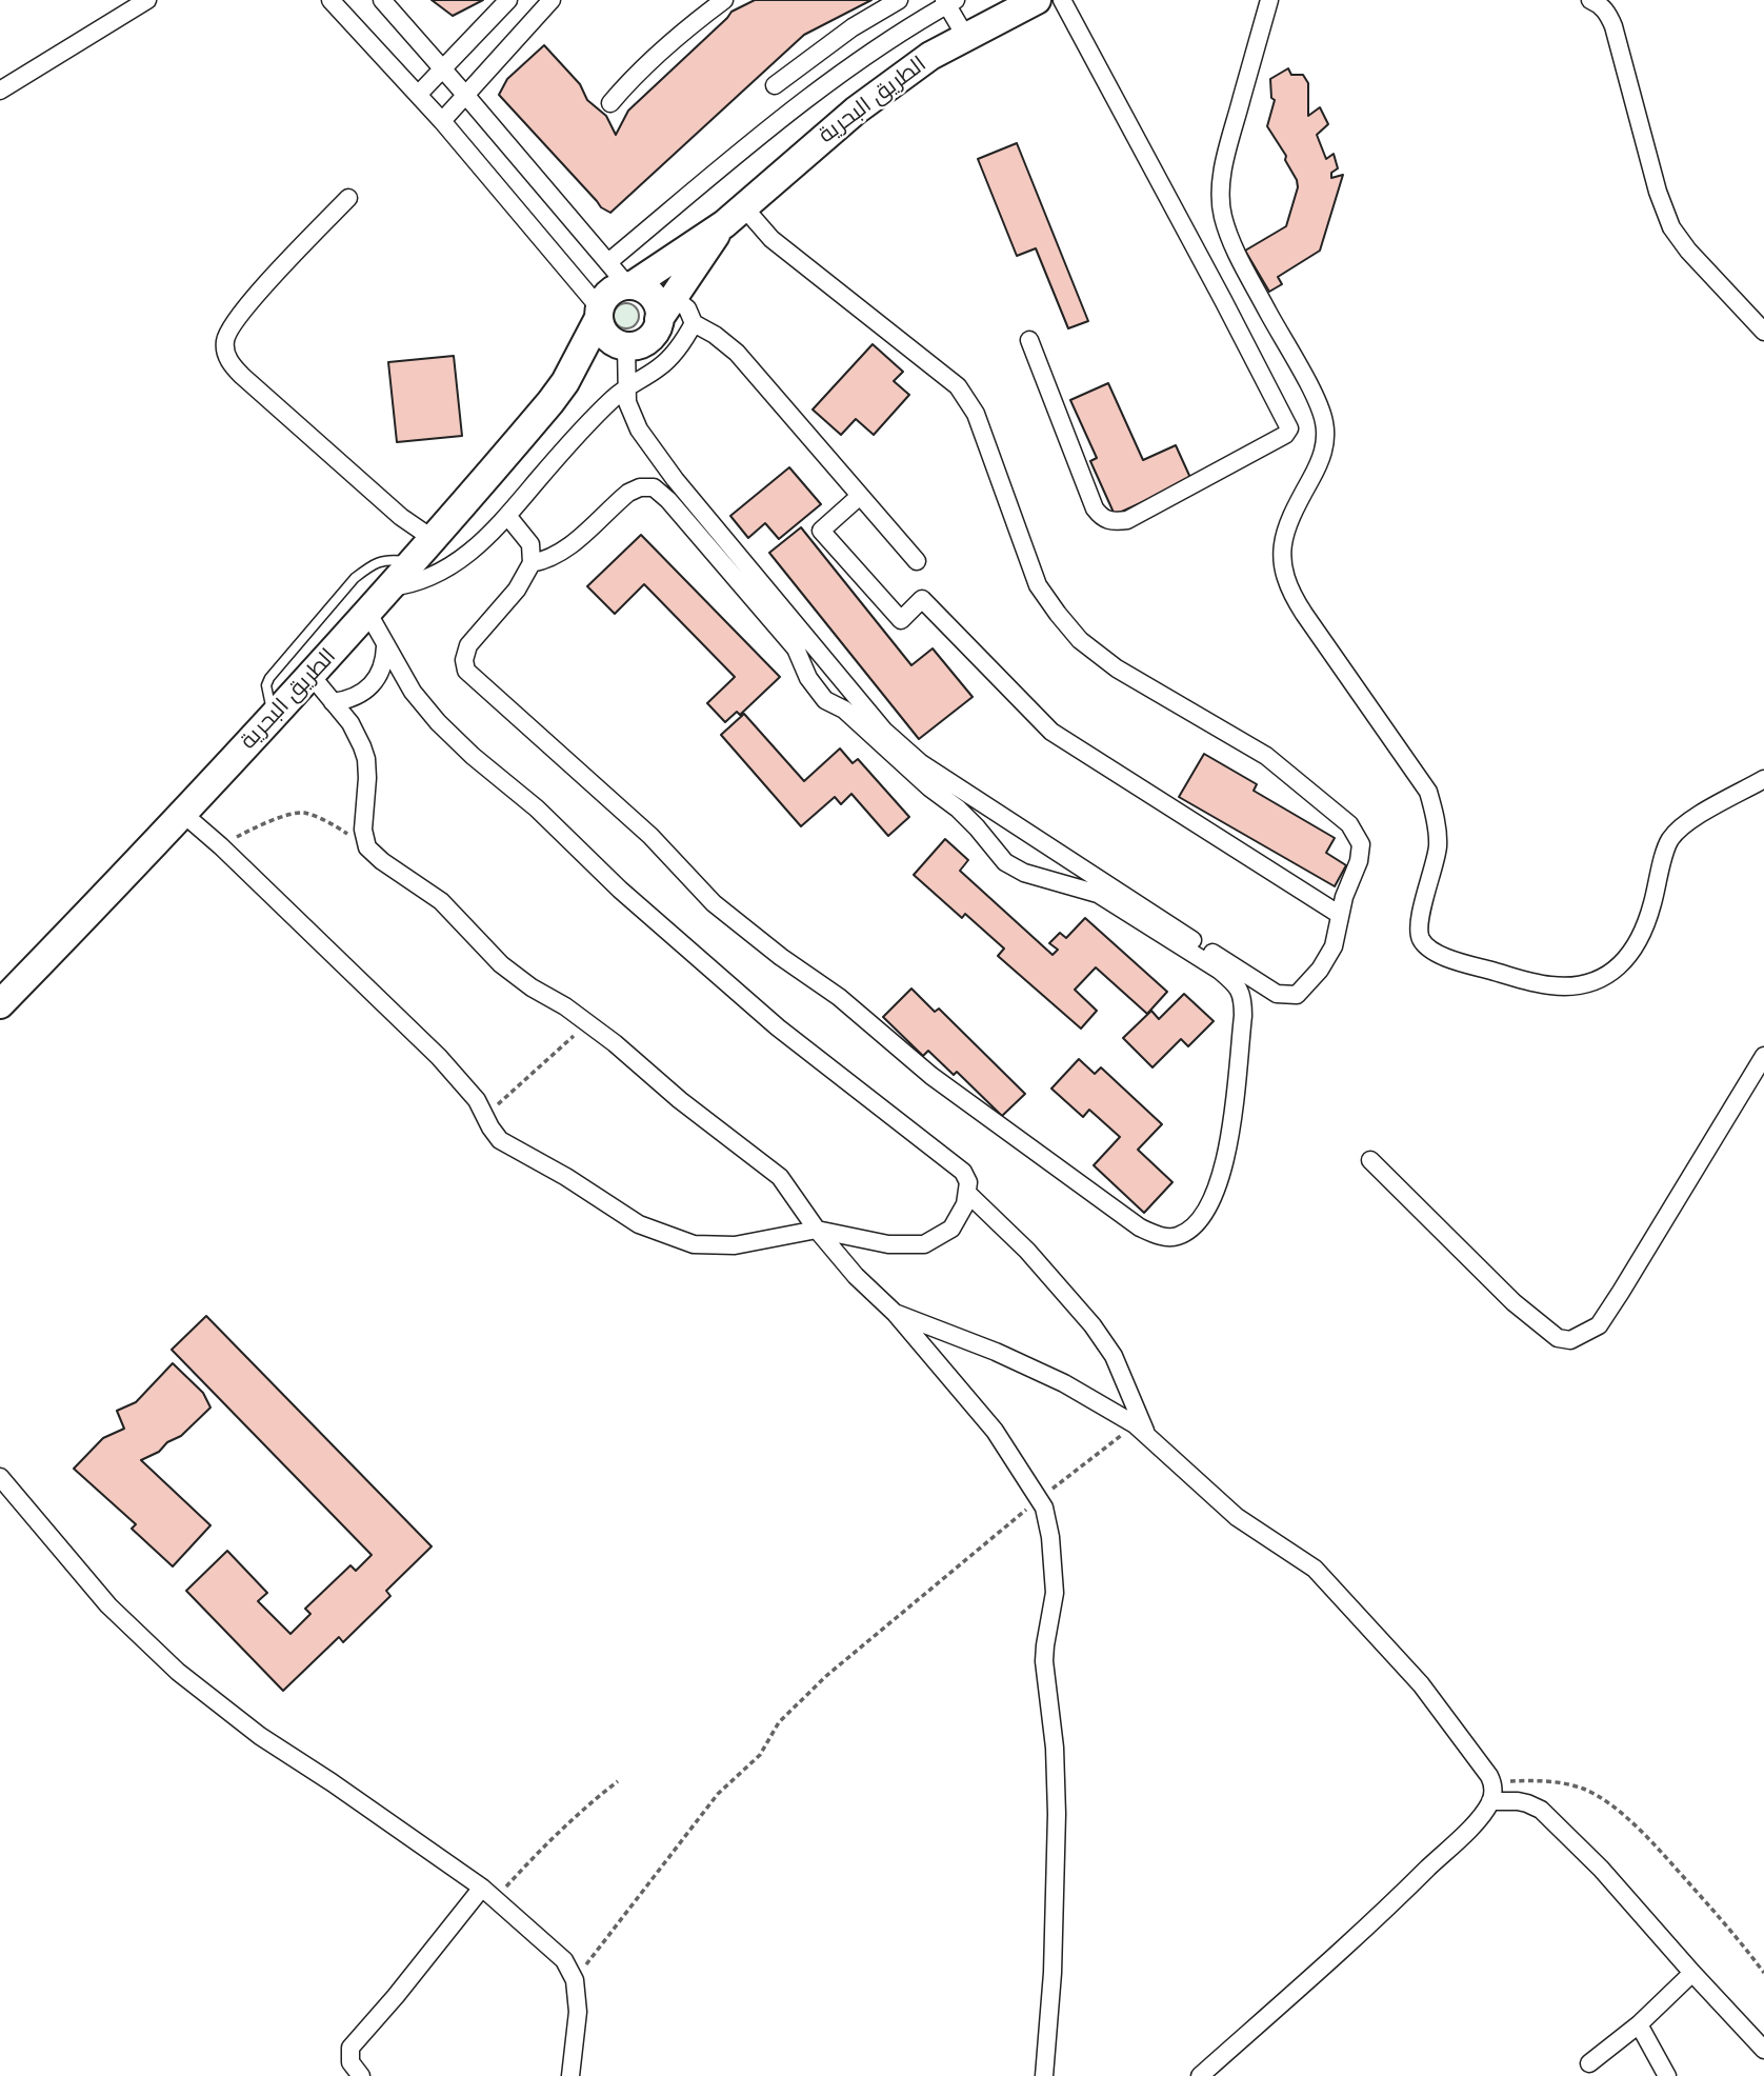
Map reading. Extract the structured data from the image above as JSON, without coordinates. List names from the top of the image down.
{
  "streets": {
    "main road": ["الطريق البحرية"]
  }
}
